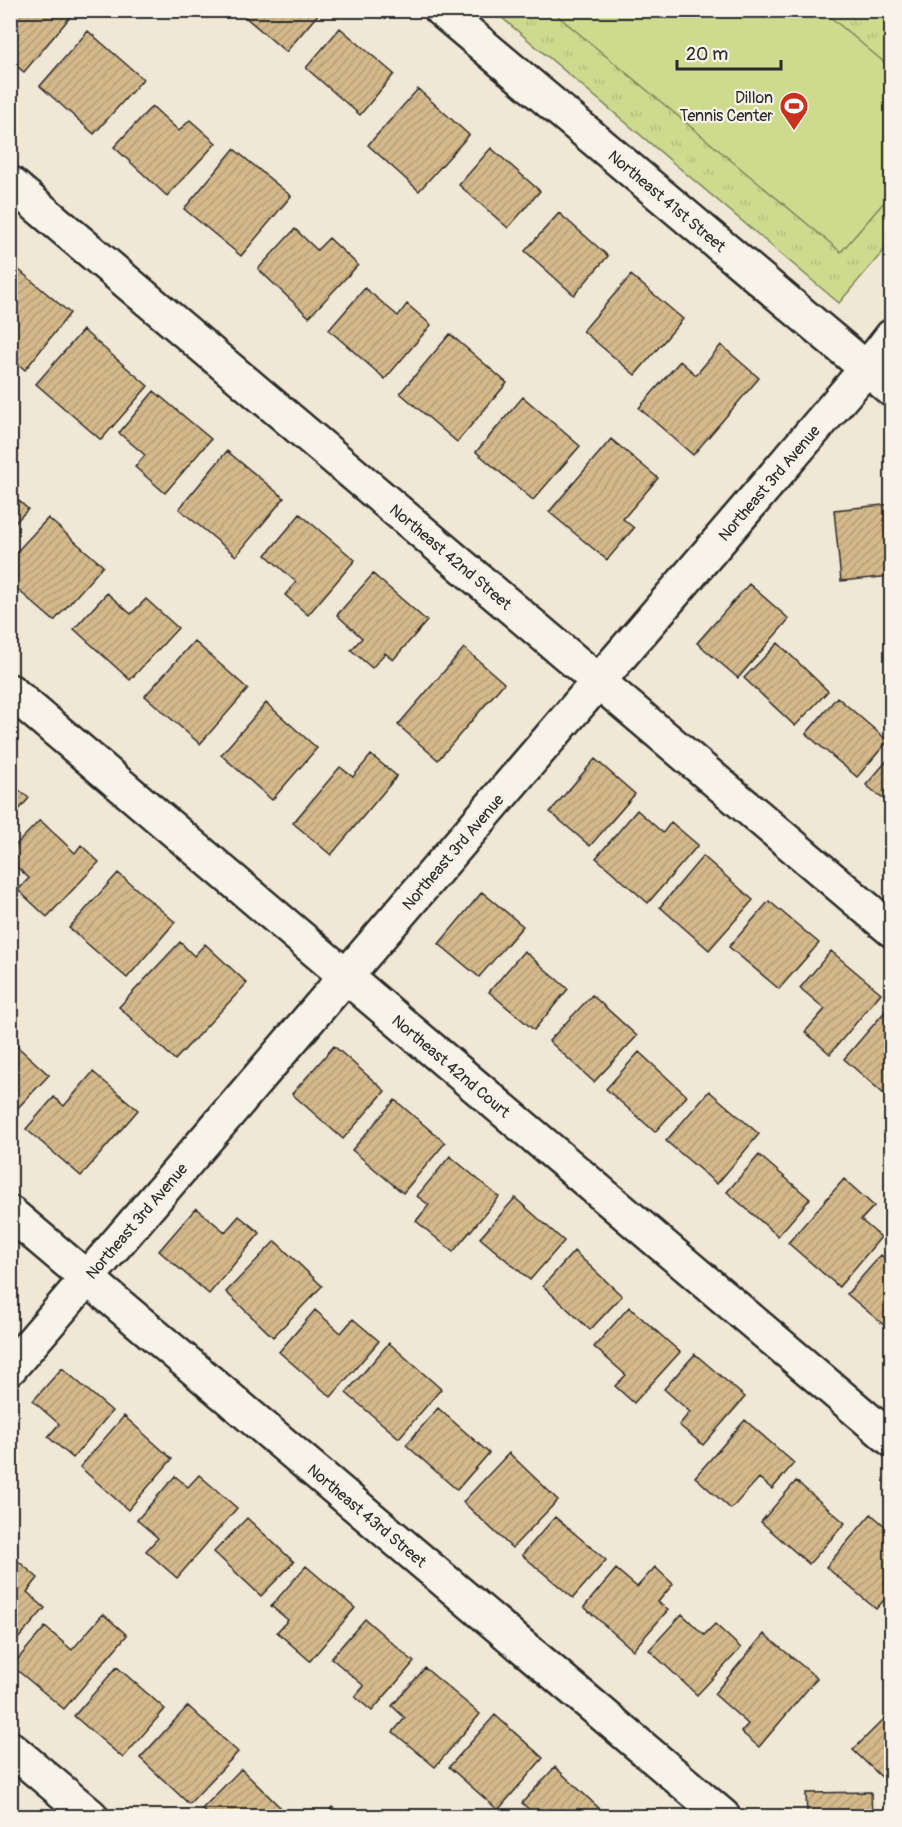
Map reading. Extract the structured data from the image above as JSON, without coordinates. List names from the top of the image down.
{
  "streets": {
    "street": [
      "Northeast 41st Street",
      "Northeast 3rd Avenue",
      "Northeast 42nd Street",
      "Northeast 42nd Court",
      "Northeast 43rd Street"
    ]
  },
  "crossings": [
    ["Northeast 41st Street", "Northeast 3rd Avenue"],
    ["Northeast 3rd Avenue", "Northeast 42nd Street"],
    ["Northeast 3rd Avenue", "Northeast 42nd Court"],
    ["Northeast 3rd Avenue", "Northeast 43rd Street"]
  ],
  "places": {
    "sports": ["Dillon Tennis Center"]
  },
  "scale_bar": "20 m"
}
